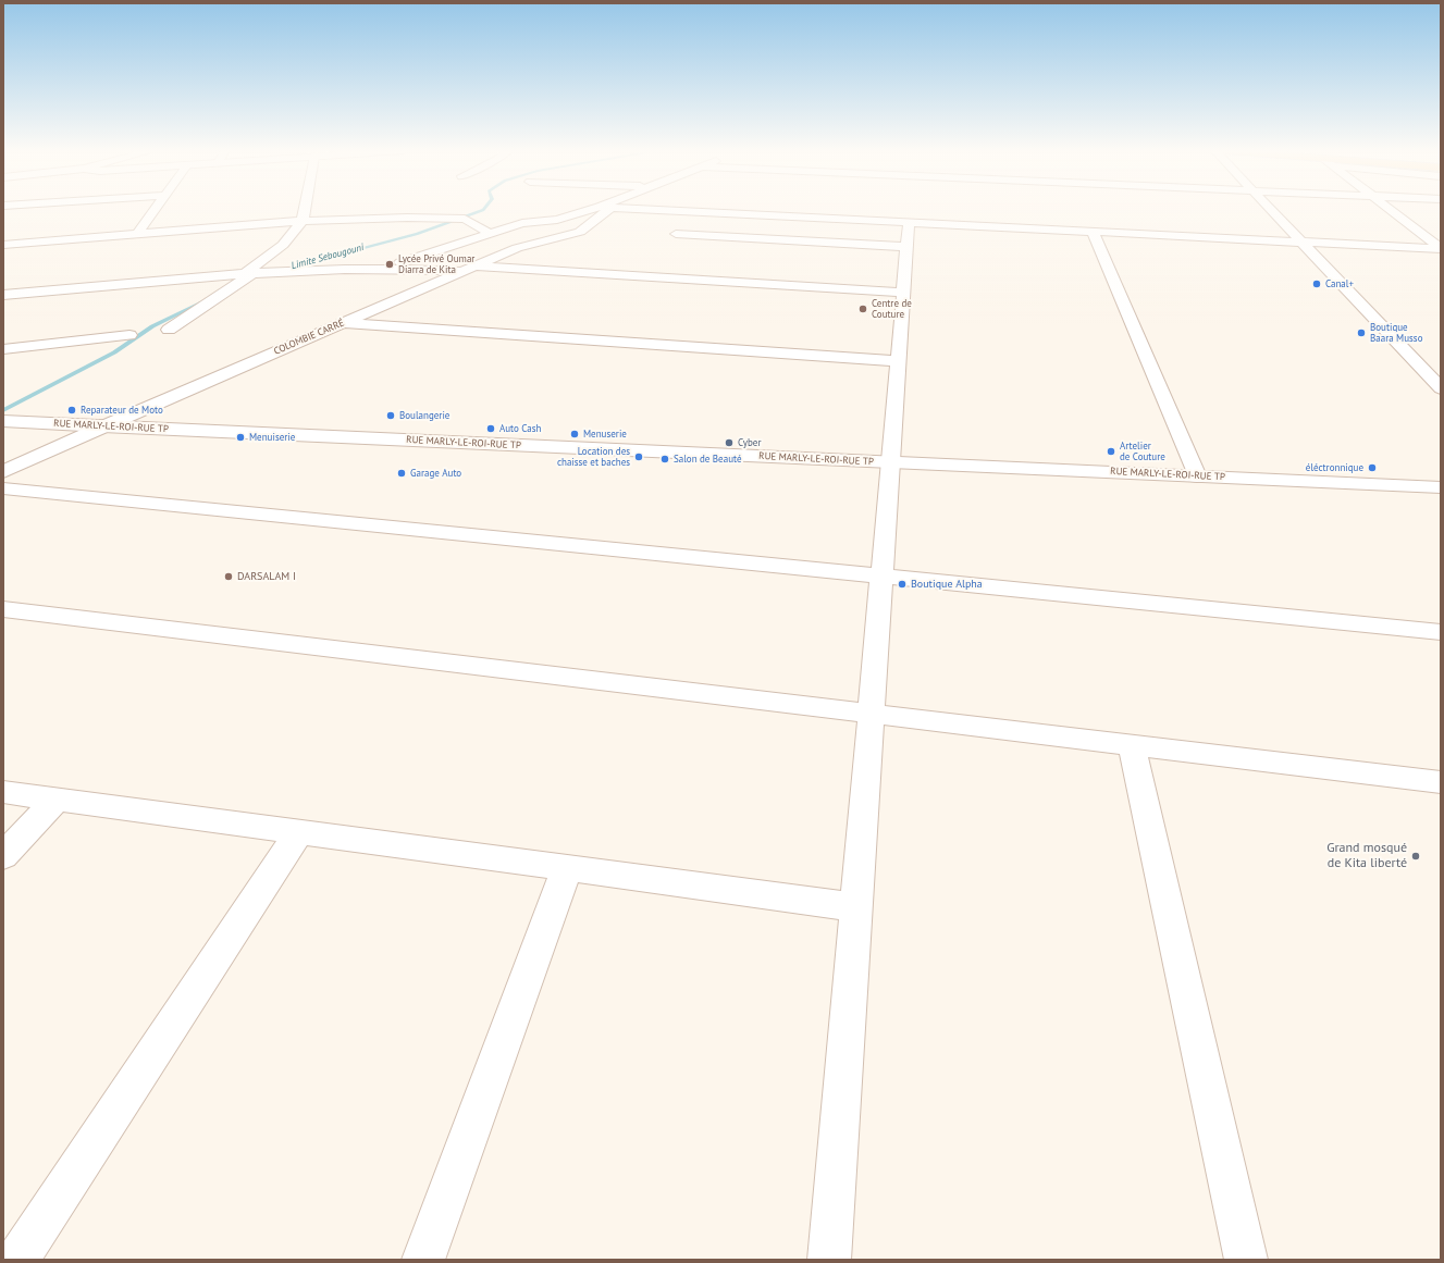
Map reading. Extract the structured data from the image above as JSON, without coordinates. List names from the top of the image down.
{
  "streets": {
    "street": ["COLOMBIE CARRÉ", "RUE MARLY-LE-ROI-RUE TP"]
  },
  "crossings": [
    ["COLOMBIE CARRÉ", "RUE MARLY-LE-ROI-RUE TP"]
  ],
  "water": ["Limite Sebougouni"],
  "places": [
    "Lycée Privé Oumar Diarra de Kita",
    "Canal+",
    "Centre de Couture",
    "Boutique Baara Musso",
    "Reparateur de Moto",
    "Boulangerie",
    "Auto Cash",
    "Menuserie",
    "Menuiserie",
    "Cyber",
    "Artelier de Couture",
    "Location des chaisse et baches",
    "Salon de Beauté",
    "éléctronnique",
    "Garage Auto",
    "DARSALAM I",
    "Boutique Alpha",
    "Grand mosqué de Kita liberté"
  ]
}
